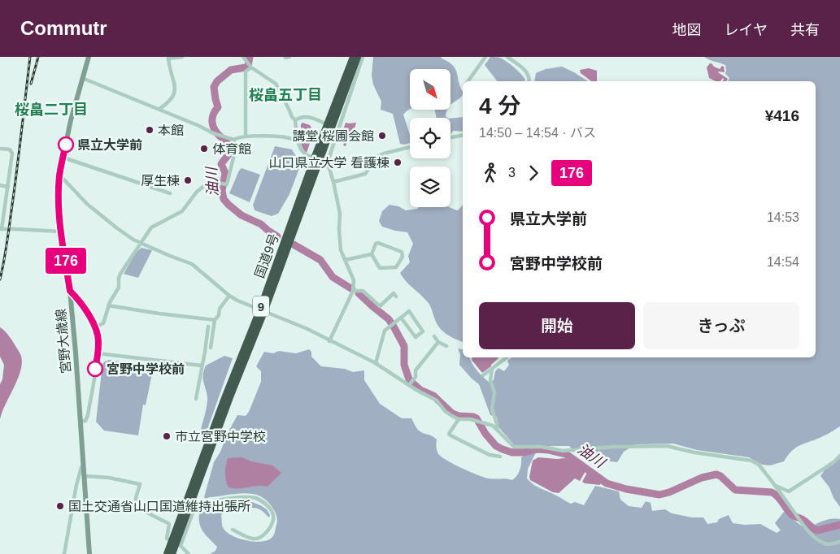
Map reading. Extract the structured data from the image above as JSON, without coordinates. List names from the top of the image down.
{
  "streets": {
    "highway": ["国道9号", "9"],
    "main road": ["宮野大歳線"]
  },
  "districts": ["桜畠五丁目", "桜畠二丁目"],
  "water": ["油川"],
  "places": [
    "本館",
    "講堂 桜圃会館",
    "県立大学前",
    "体育館",
    "山口県立大学 看護棟",
    "厚生棟",
    "宮野中学校前",
    "市立宮野中学校",
    "国土交通省山口国道維持出張所"
  ],
  "lines": ["bus line 176"],
  "north": "bottom right",
  "page": {
    "header": "Commutr",
    "nav": ["地図", "レイヤ", "共有"],
    "on_map": "176",
    "heading": ["4 分", "14:50 – 14:54 · バス", "¥416"],
    "legs": ["3", "176"],
    "list": [
      {
        "name": "県立大学前",
        "value": "14:53"
      },
      {
        "name": "宮野中学校前",
        "value": "14:54"
      }
    ],
    "buttons": ["開始", "きっぷ"]
  }
}
